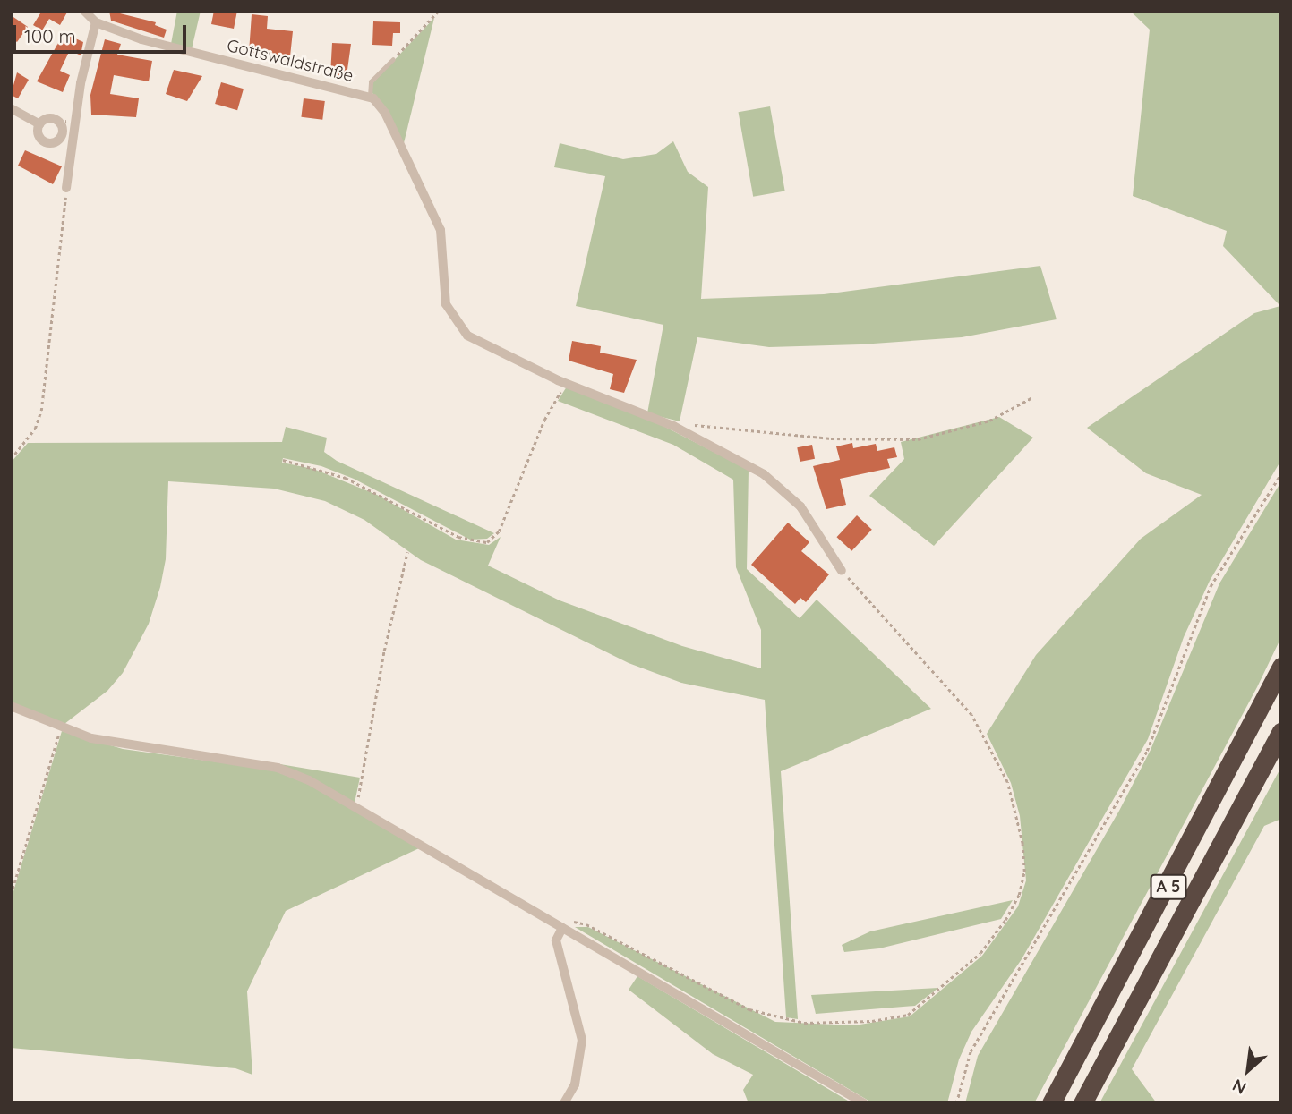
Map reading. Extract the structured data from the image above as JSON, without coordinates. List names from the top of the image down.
{
  "streets": {
    "highway": ["A 5"],
    "street": ["Gottswaldstraße"]
  },
  "scale_bar": "100 m",
  "north": "bottom left"
}
